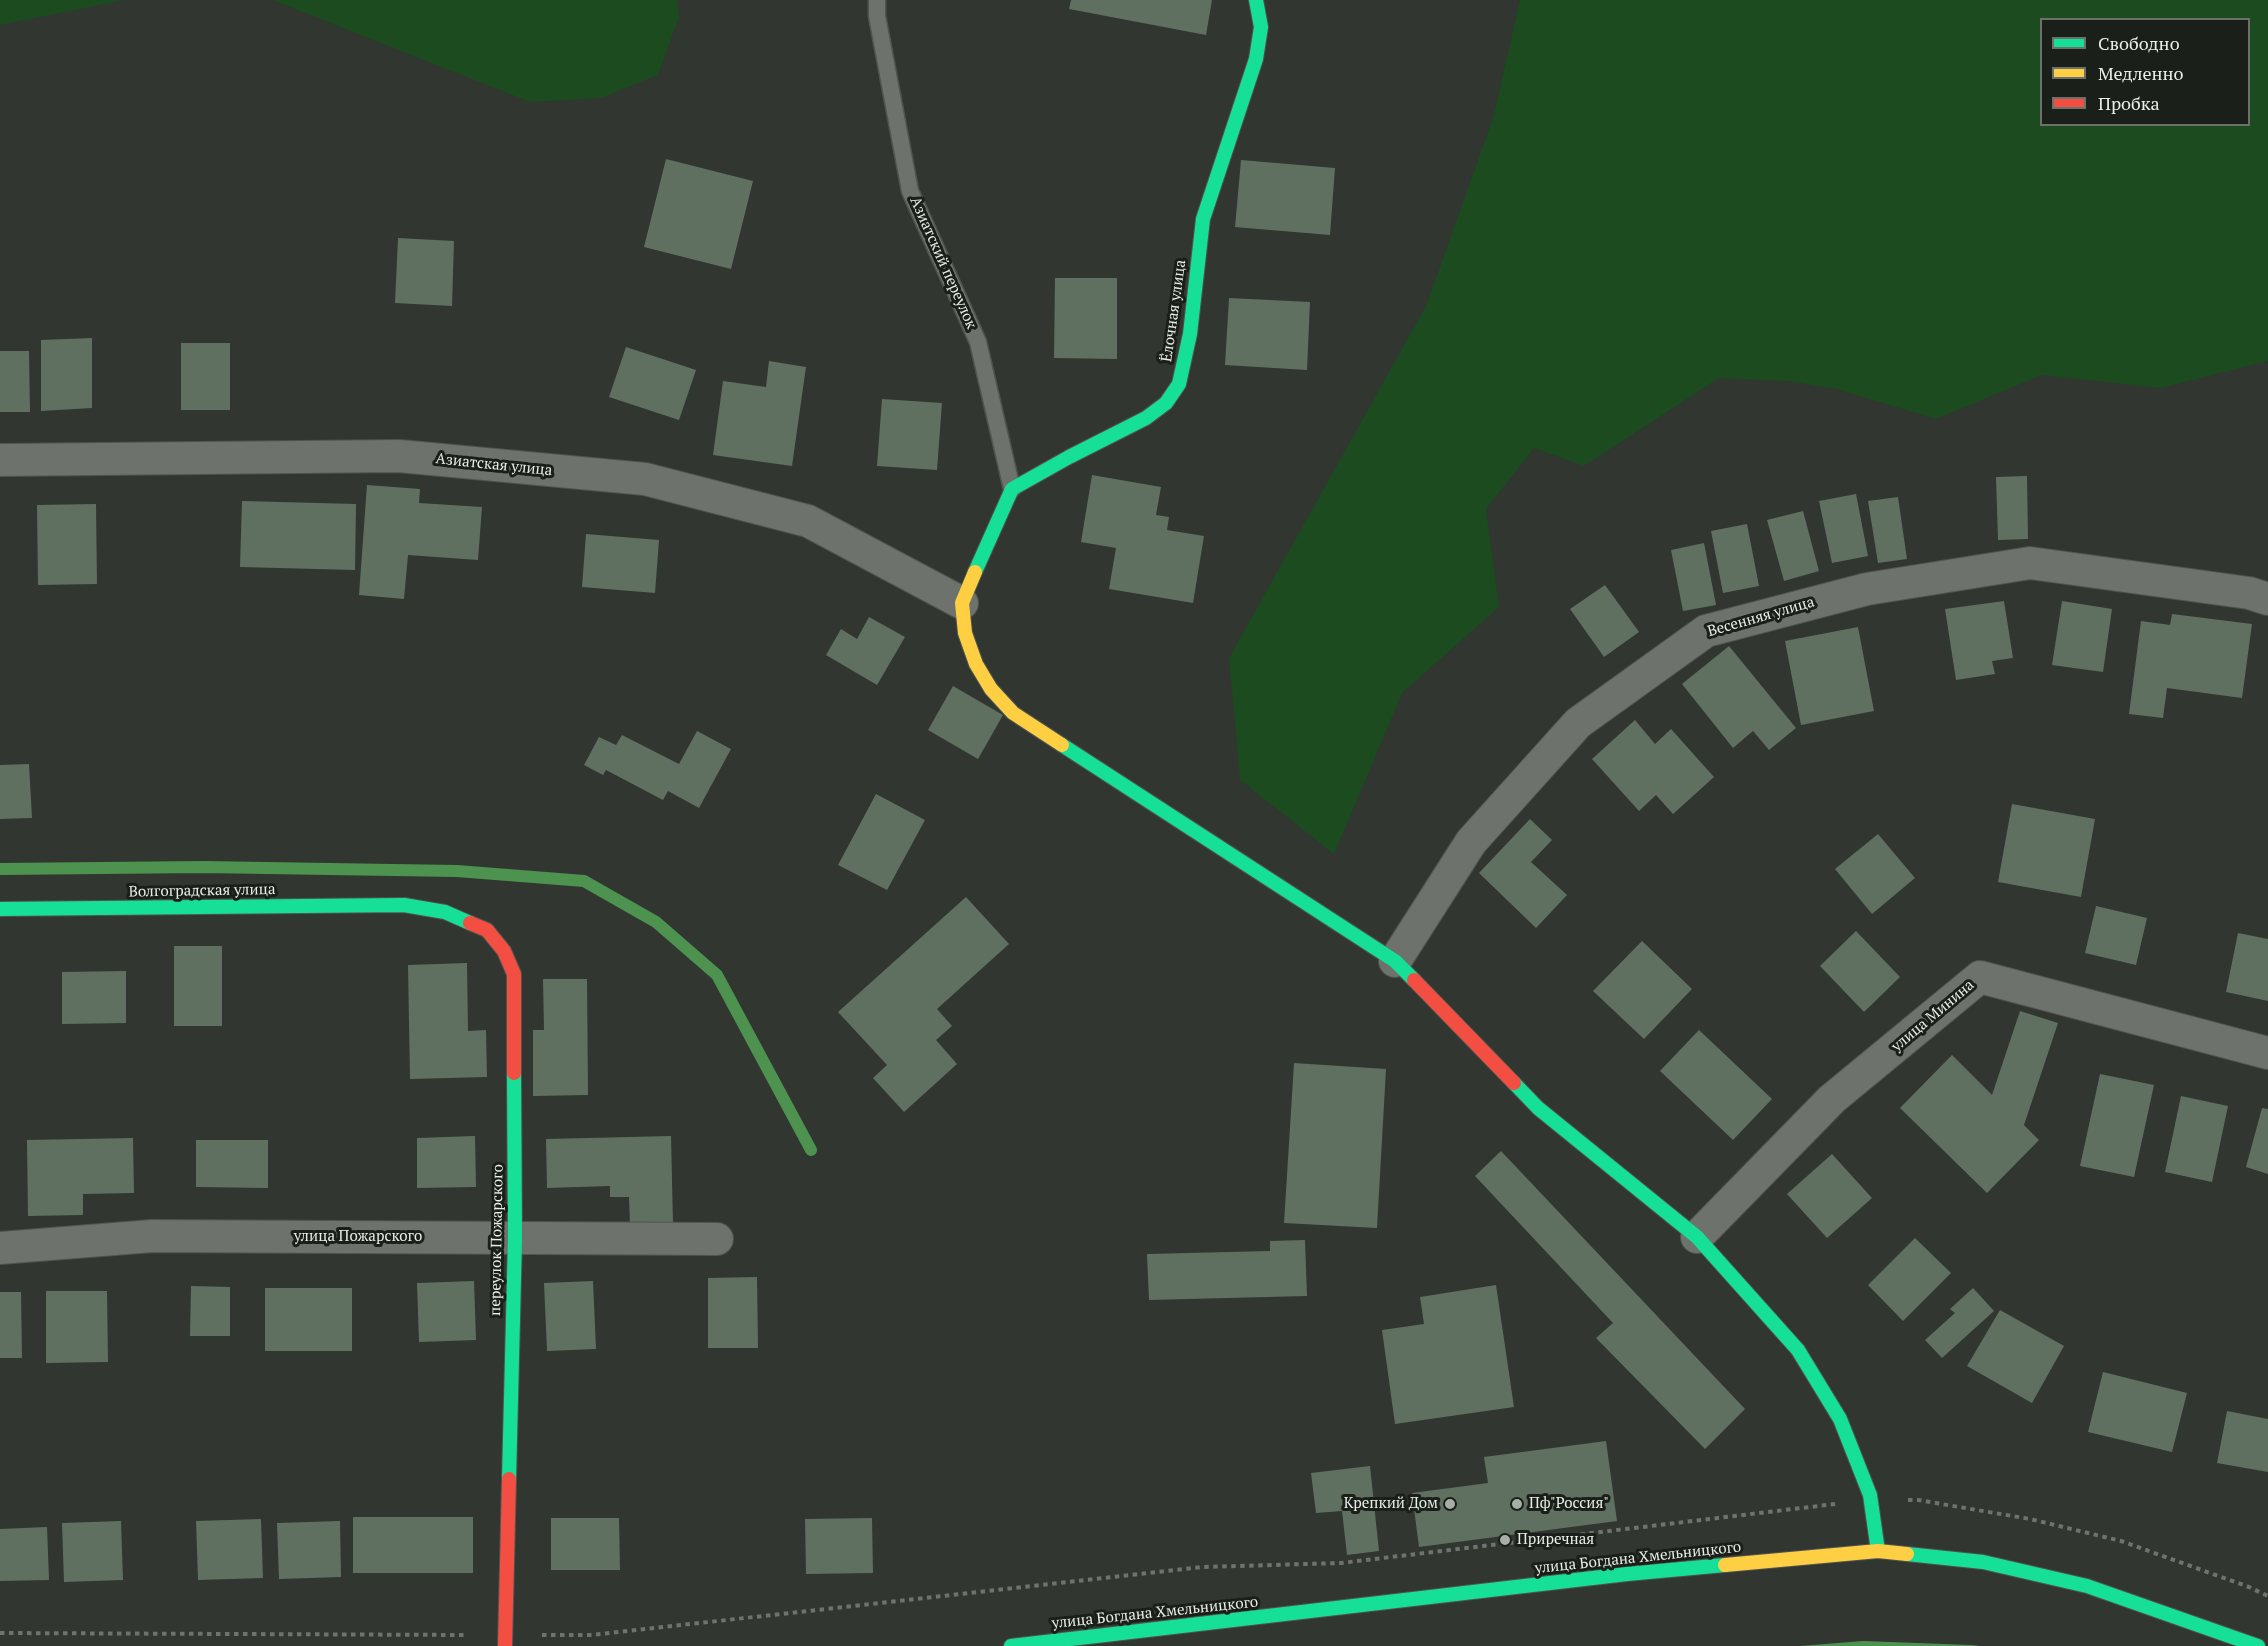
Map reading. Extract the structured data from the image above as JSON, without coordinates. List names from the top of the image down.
{
  "streets": {
    "street": [
      "Ёлочная улица",
      "Азиатская улица",
      "Весенняя улица",
      "Волгоградская улица",
      "улица Минина",
      "улица Пожарского",
      "переулок Пожарского",
      "улица Богдана Хмельницкого"
    ],
    "lane": ["Азиатский переулок"]
  },
  "crossings": [
    ["Азиатский переулок", "Ёлочная улица"],
    ["Волгоградская улица", "переулок Пожарского"],
    ["улица Пожарского", "переулок Пожарского"]
  ],
  "places": ["Крепкий Дом", "Пф\"Россия\"", "Приречная"],
  "legend": ["Свободно", "Медленно", "Пробка"]
}
